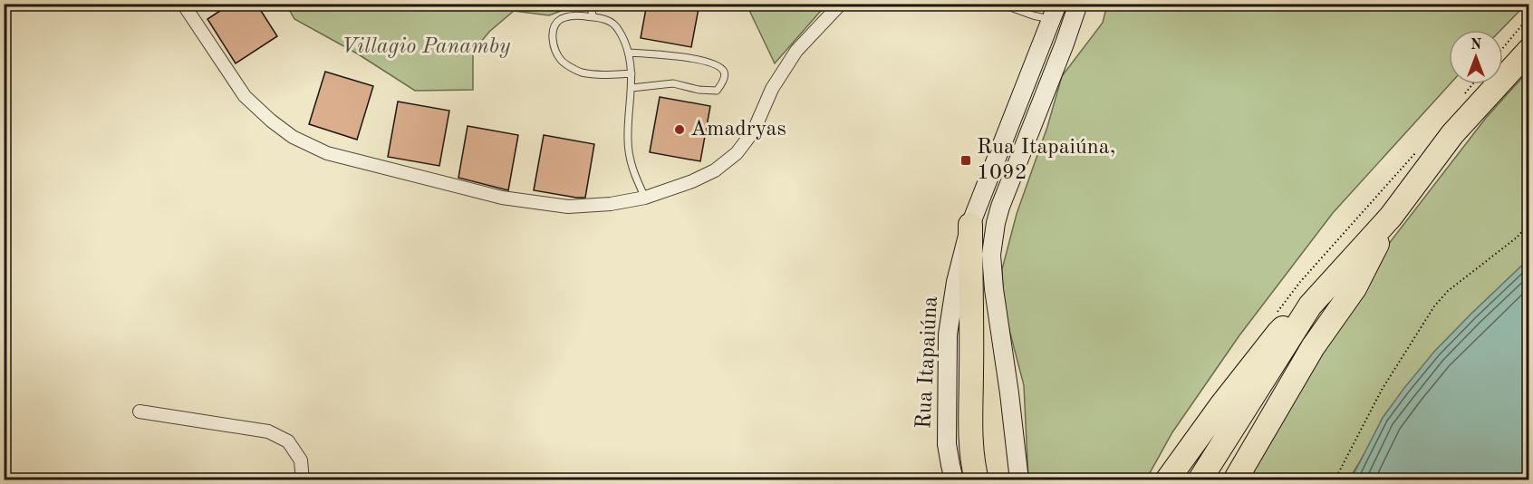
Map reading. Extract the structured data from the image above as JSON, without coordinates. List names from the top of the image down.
{
  "streets": {
    "main road": ["Rua Itapaiúna"]
  },
  "parks": ["Villagio Panamby"],
  "places": {
    "other": ["Amadryas"],
    "transit": ["Rua Itapaiúna, 1092"]
  },
  "north": "top"
}
